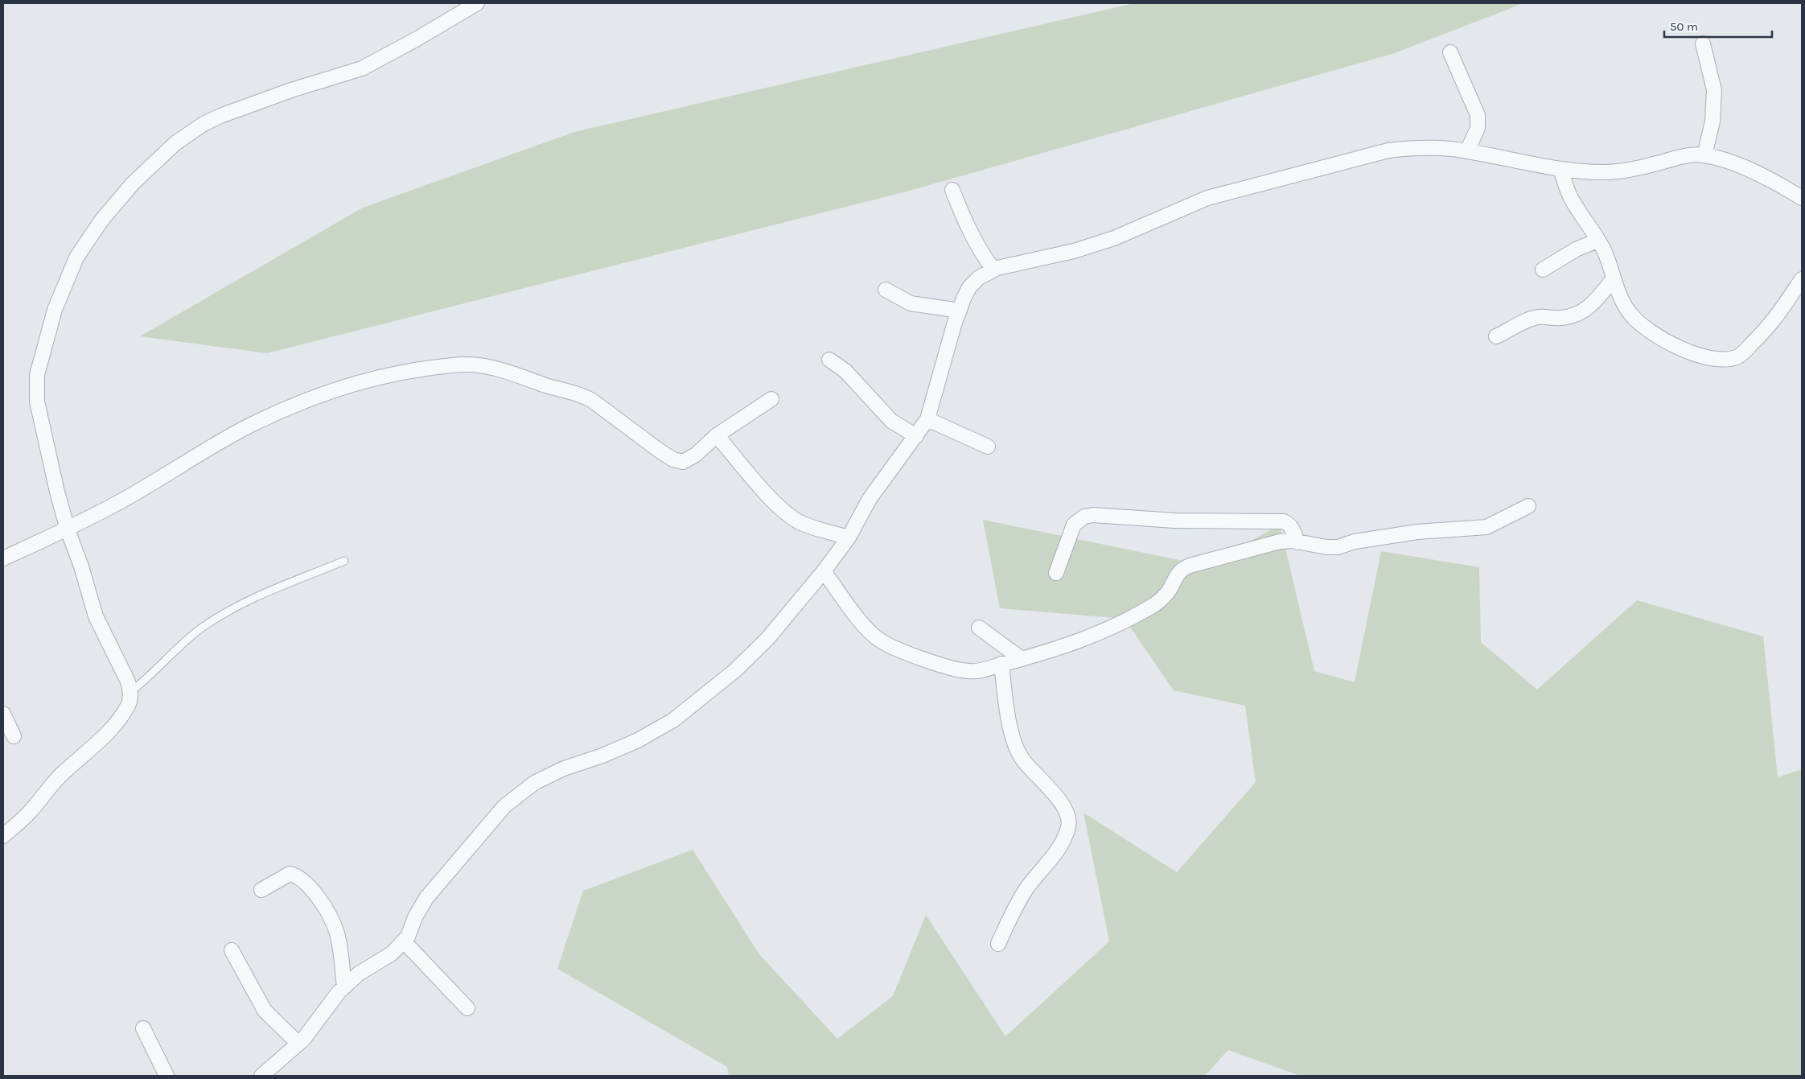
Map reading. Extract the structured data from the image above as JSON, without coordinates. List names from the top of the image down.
{
  "scale_bar": "50 m"
}
